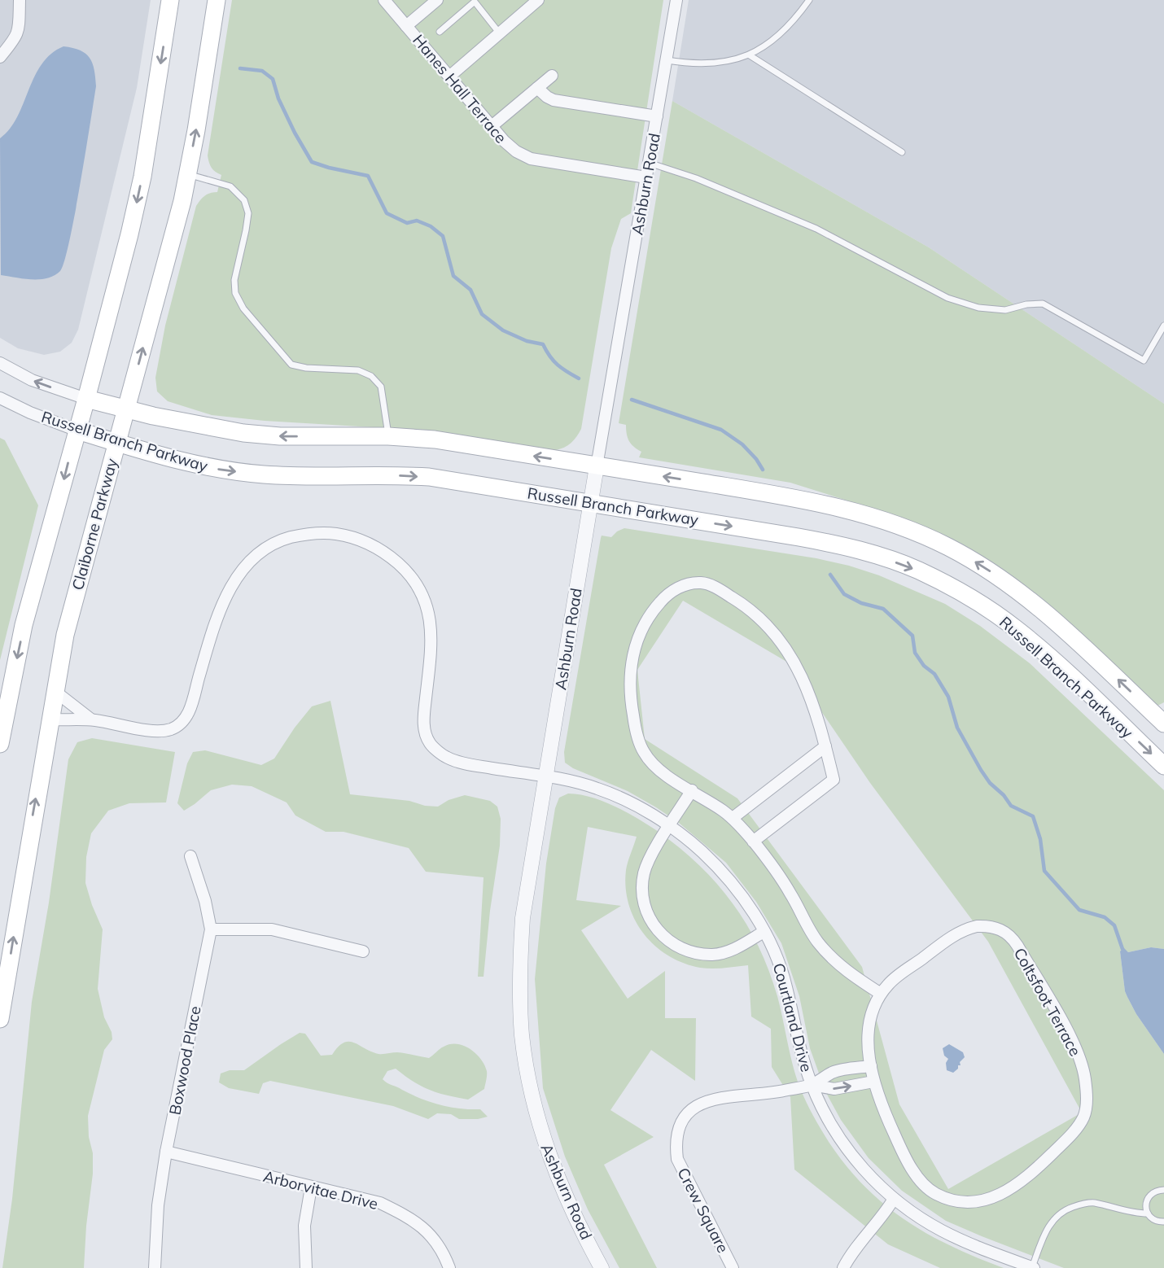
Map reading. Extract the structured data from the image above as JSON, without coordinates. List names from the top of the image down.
{
  "streets": {
    "main road": ["Russell Branch Parkway", "Claiborne Parkway"],
    "street": [
      "Hanes Hall Terrace",
      "Ashburn Road",
      "Coltsfoot Terrace",
      "Courtland Drive",
      "Boxwood Place",
      "Arborvitae Drive",
      "Crew Square"
    ]
  },
  "crossings": [
    ["Hanes Hall Terrace", "Ashburn Road"],
    ["Ashburn Road", "Russell Branch Parkway"],
    ["Ashburn Road", "Courtland Drive"],
    ["Russell Branch Parkway", "Claiborne Parkway"],
    ["Claiborne Parkway", "Courtland Drive"],
    ["Courtland Drive", "Crew Square"],
    ["Boxwood Place", "Arborvitae Drive"]
  ]
}
